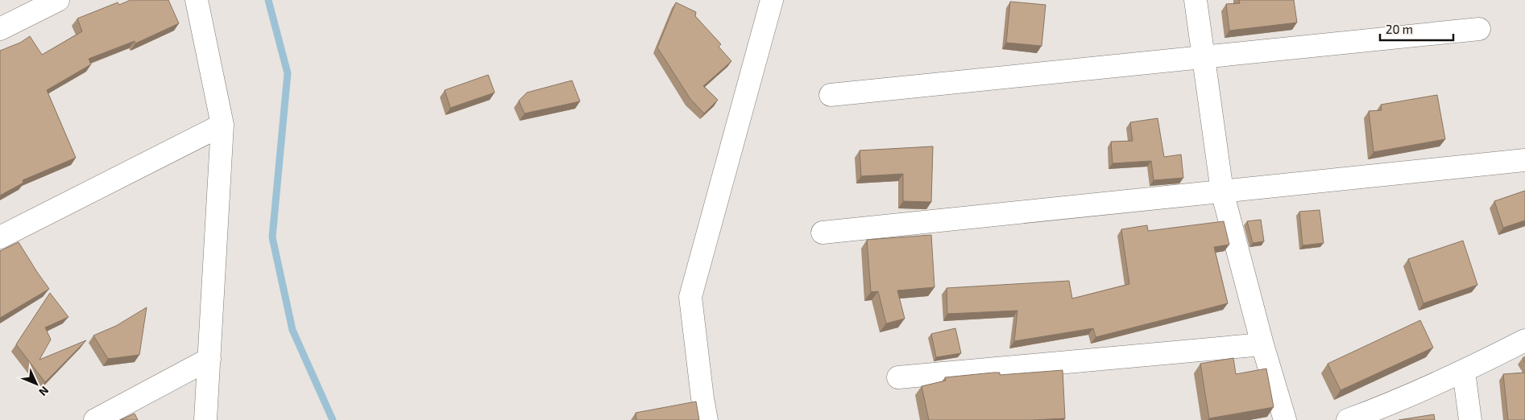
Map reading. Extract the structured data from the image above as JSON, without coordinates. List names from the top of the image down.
{
  "scale_bar": "20 m",
  "north": "bottom right"
}
